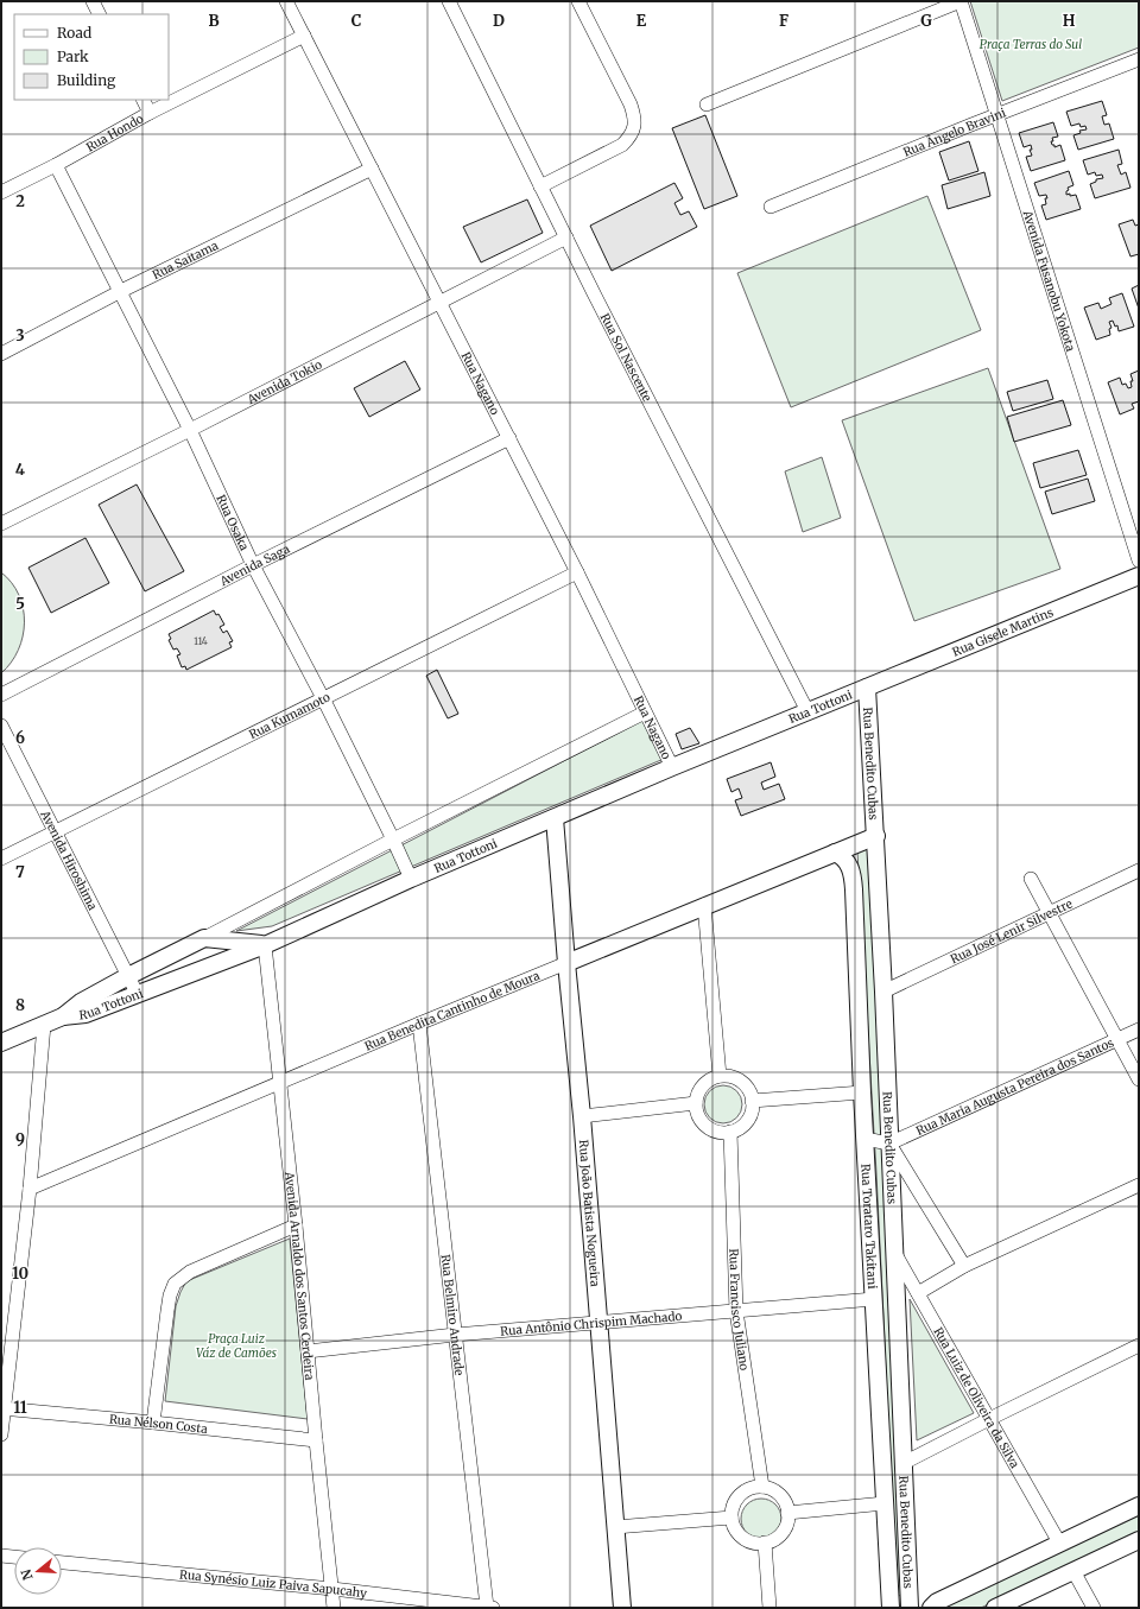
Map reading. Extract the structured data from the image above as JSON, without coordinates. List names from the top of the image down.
{
  "streets": {
    "street": [
      "Rua Hondo",
      "Rua Ângelo Bravini",
      "Rua Saitama",
      "Avenida Fusanobu Yokota",
      "Rua Sol Nascente",
      "Avenida Tokio",
      "Rua Nagano",
      "Rua Osaka",
      "Avenida Saga",
      "Rua Gisele Martins",
      "Rua Tottoni",
      "Rua Kumamoto",
      "Rua Benedito Cubas",
      "Avenida Hiroshima",
      "Rua José Lenir Silvestre",
      "Rua Benedita Cantinho de Moura",
      "Rua Maria Augusta Pereira dos Santos",
      "Rua João Batista Nogueira",
      "Rua Torataro Takitani",
      "Avenida Arnaldo dos Santos Cerdeira",
      "Rua Francisco Juliano",
      "Rua Belmiro Andrade",
      "Rua Antônio Chrispim Machado",
      "Rua Luiz de Oliveira da Silva",
      "Rua Nélson Costa",
      "Rua Synésio Luiz Paiva Sapucahy"
    ]
  },
  "crossings": [
    ["Rua Hondo", "Rua Nagano"],
    ["Rua Hondo", "Rua Osaka"],
    ["Rua Ângelo Bravini", "Avenida Fusanobu Yokota"],
    ["Rua Saitama", "Rua Nagano"],
    ["Rua Saitama", "Rua Osaka"],
    ["Rua Sol Nascente", "Avenida Tokio"],
    ["Rua Sol Nascente", "Rua Tottoni"],
    ["Avenida Tokio", "Rua Nagano"],
    ["Avenida Tokio", "Rua Osaka"],
    ["Rua Nagano", "Avenida Saga"],
    ["Rua Nagano", "Rua Tottoni"],
    ["Rua Nagano", "Rua Kumamoto"],
    ["Rua Osaka", "Avenida Saga"],
    ["Rua Osaka", "Rua Tottoni"],
    ["Rua Osaka", "Rua Kumamoto"],
    ["Rua Gisele Martins", "Rua Tottoni"],
    ["Rua Gisele Martins", "Rua Benedito Cubas"],
    ["Rua Tottoni", "Rua Benedito Cubas"],
    ["Rua Tottoni", "Avenida Hiroshima"],
    ["Rua Tottoni", "Rua João Batista Nogueira"],
    ["Rua Tottoni", "Avenida Arnaldo dos Santos Cerdeira"],
    ["Rua Kumamoto", "Avenida Hiroshima"],
    ["Rua Benedito Cubas", "Rua José Lenir Silvestre"],
    ["Rua Benedito Cubas", "Rua Benedita Cantinho de Moura"],
    ["Rua Benedito Cubas", "Rua Maria Augusta Pereira dos Santos"],
    ["Rua Benedito Cubas", "Rua Luiz de Oliveira da Silva"],
    ["Rua Benedita Cantinho de Moura", "Rua João Batista Nogueira"],
    ["Rua Benedita Cantinho de Moura", "Rua Torataro Takitani"],
    ["Rua Benedita Cantinho de Moura", "Avenida Arnaldo dos Santos Cerdeira"],
    ["Rua Benedita Cantinho de Moura", "Rua Belmiro Andrade"],
    ["Rua João Batista Nogueira", "Rua Antônio Chrispim Machado"],
    ["Rua Torataro Takitani", "Rua Antônio Chrispim Machado"],
    ["Avenida Arnaldo dos Santos Cerdeira", "Rua Antônio Chrispim Machado"],
    ["Avenida Arnaldo dos Santos Cerdeira", "Rua Nélson Costa"],
    ["Avenida Arnaldo dos Santos Cerdeira", "Rua Synésio Luiz Paiva Sapucahy"],
    ["Rua Francisco Juliano", "Rua Antônio Chrispim Machado"],
    ["Rua Belmiro Andrade", "Rua Antônio Chrispim Machado"],
    ["Rua Belmiro Andrade", "Rua Synésio Luiz Paiva Sapucahy"]
  ],
  "parks": ["Praça Terras do Sul", "Praça Luiz Váz de Camões"],
  "house_numbers": ["114"],
  "legend": ["Road", "Park", "Building"],
  "north": "left",
  "grid": {
    "columns": [
      "B",
      "C",
      "D",
      "E",
      "F",
      "G",
      "H"
    ],
    "rows": [
      "2",
      "3",
      "4",
      "5",
      "6",
      "7",
      "8",
      "9",
      "10",
      "11"
    ]
  }
}
